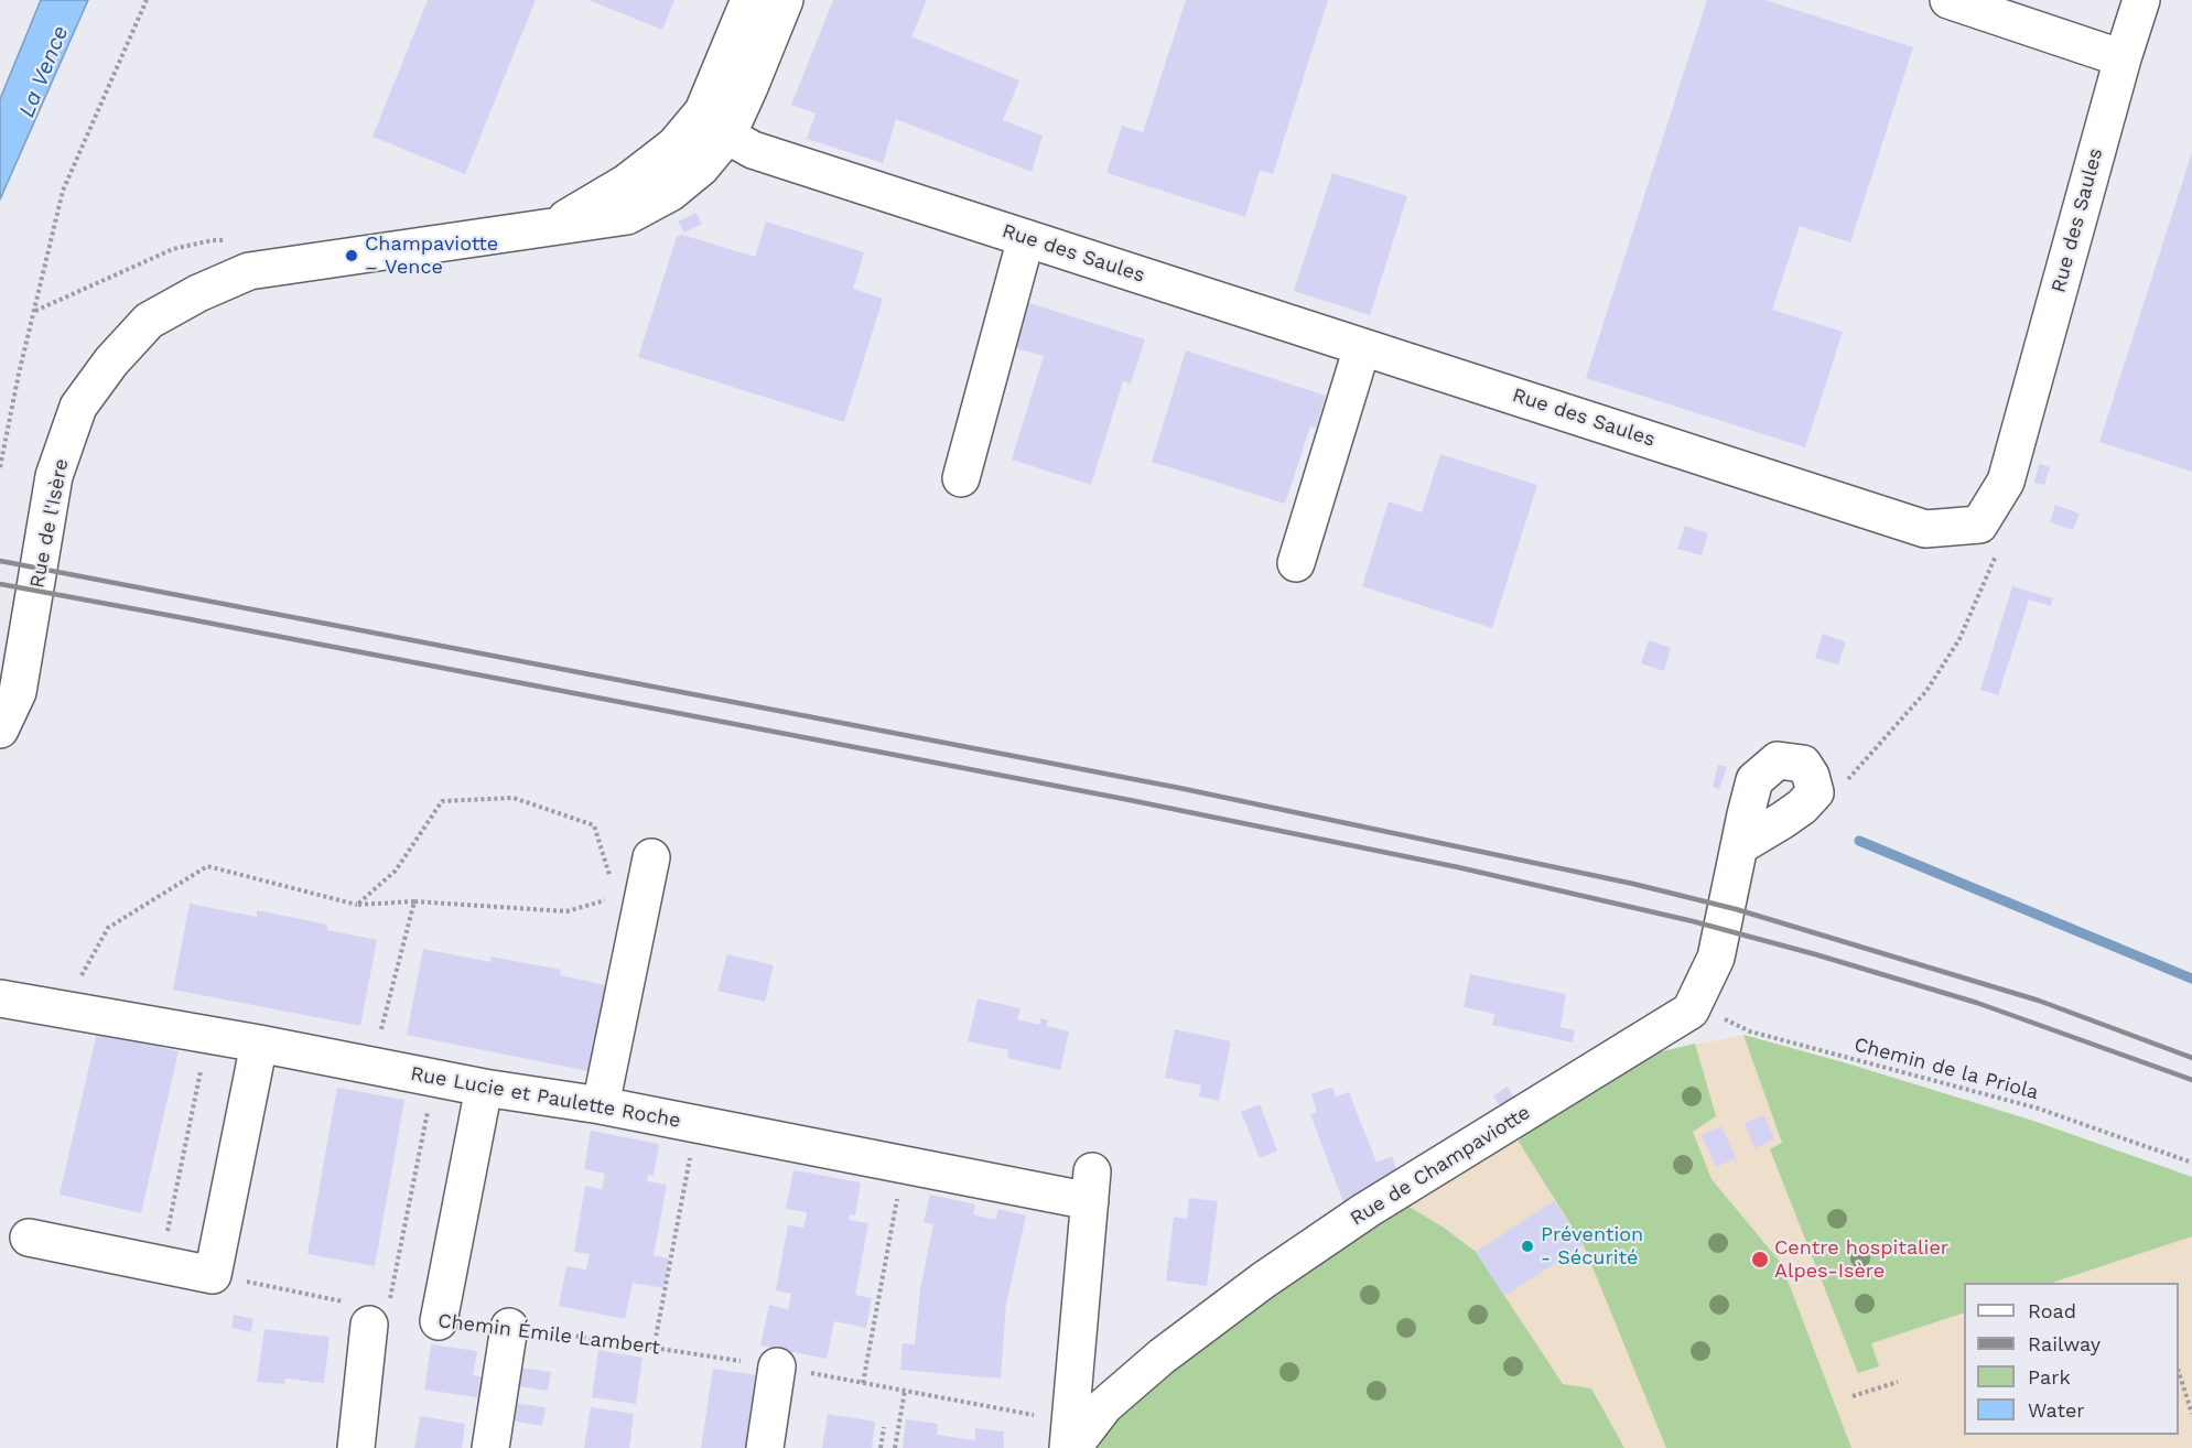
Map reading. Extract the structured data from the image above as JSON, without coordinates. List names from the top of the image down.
{
  "streets": {
    "street": [
      "Rue des Saules",
      "Rue de l'Isère",
      "Rue Lucie et Paulette Roche",
      "Rue de Champaviotte"
    ],
    "path": ["Chemin de la Priola", "Chemin Émile Lambert"]
  },
  "crossings": [
    ["Rue des Saules", "Rue de l'Isère"],
    ["Chemin de la Priola", "Rue de Champaviotte"],
    ["Rue Lucie et Paulette Roche", "Rue de Champaviotte"],
    ["Rue Lucie et Paulette Roche", "Chemin Émile Lambert"],
    ["Rue de Champaviotte", "Chemin Émile Lambert"]
  ],
  "water": ["La Vence"],
  "places": ["Champaviotte – Vence", "Prévention - Sécurité", "Centre hospitalier Alpes-Isère"],
  "legend": [
    "Road",
    "Railway",
    "Park",
    "Water"
  ]
}
